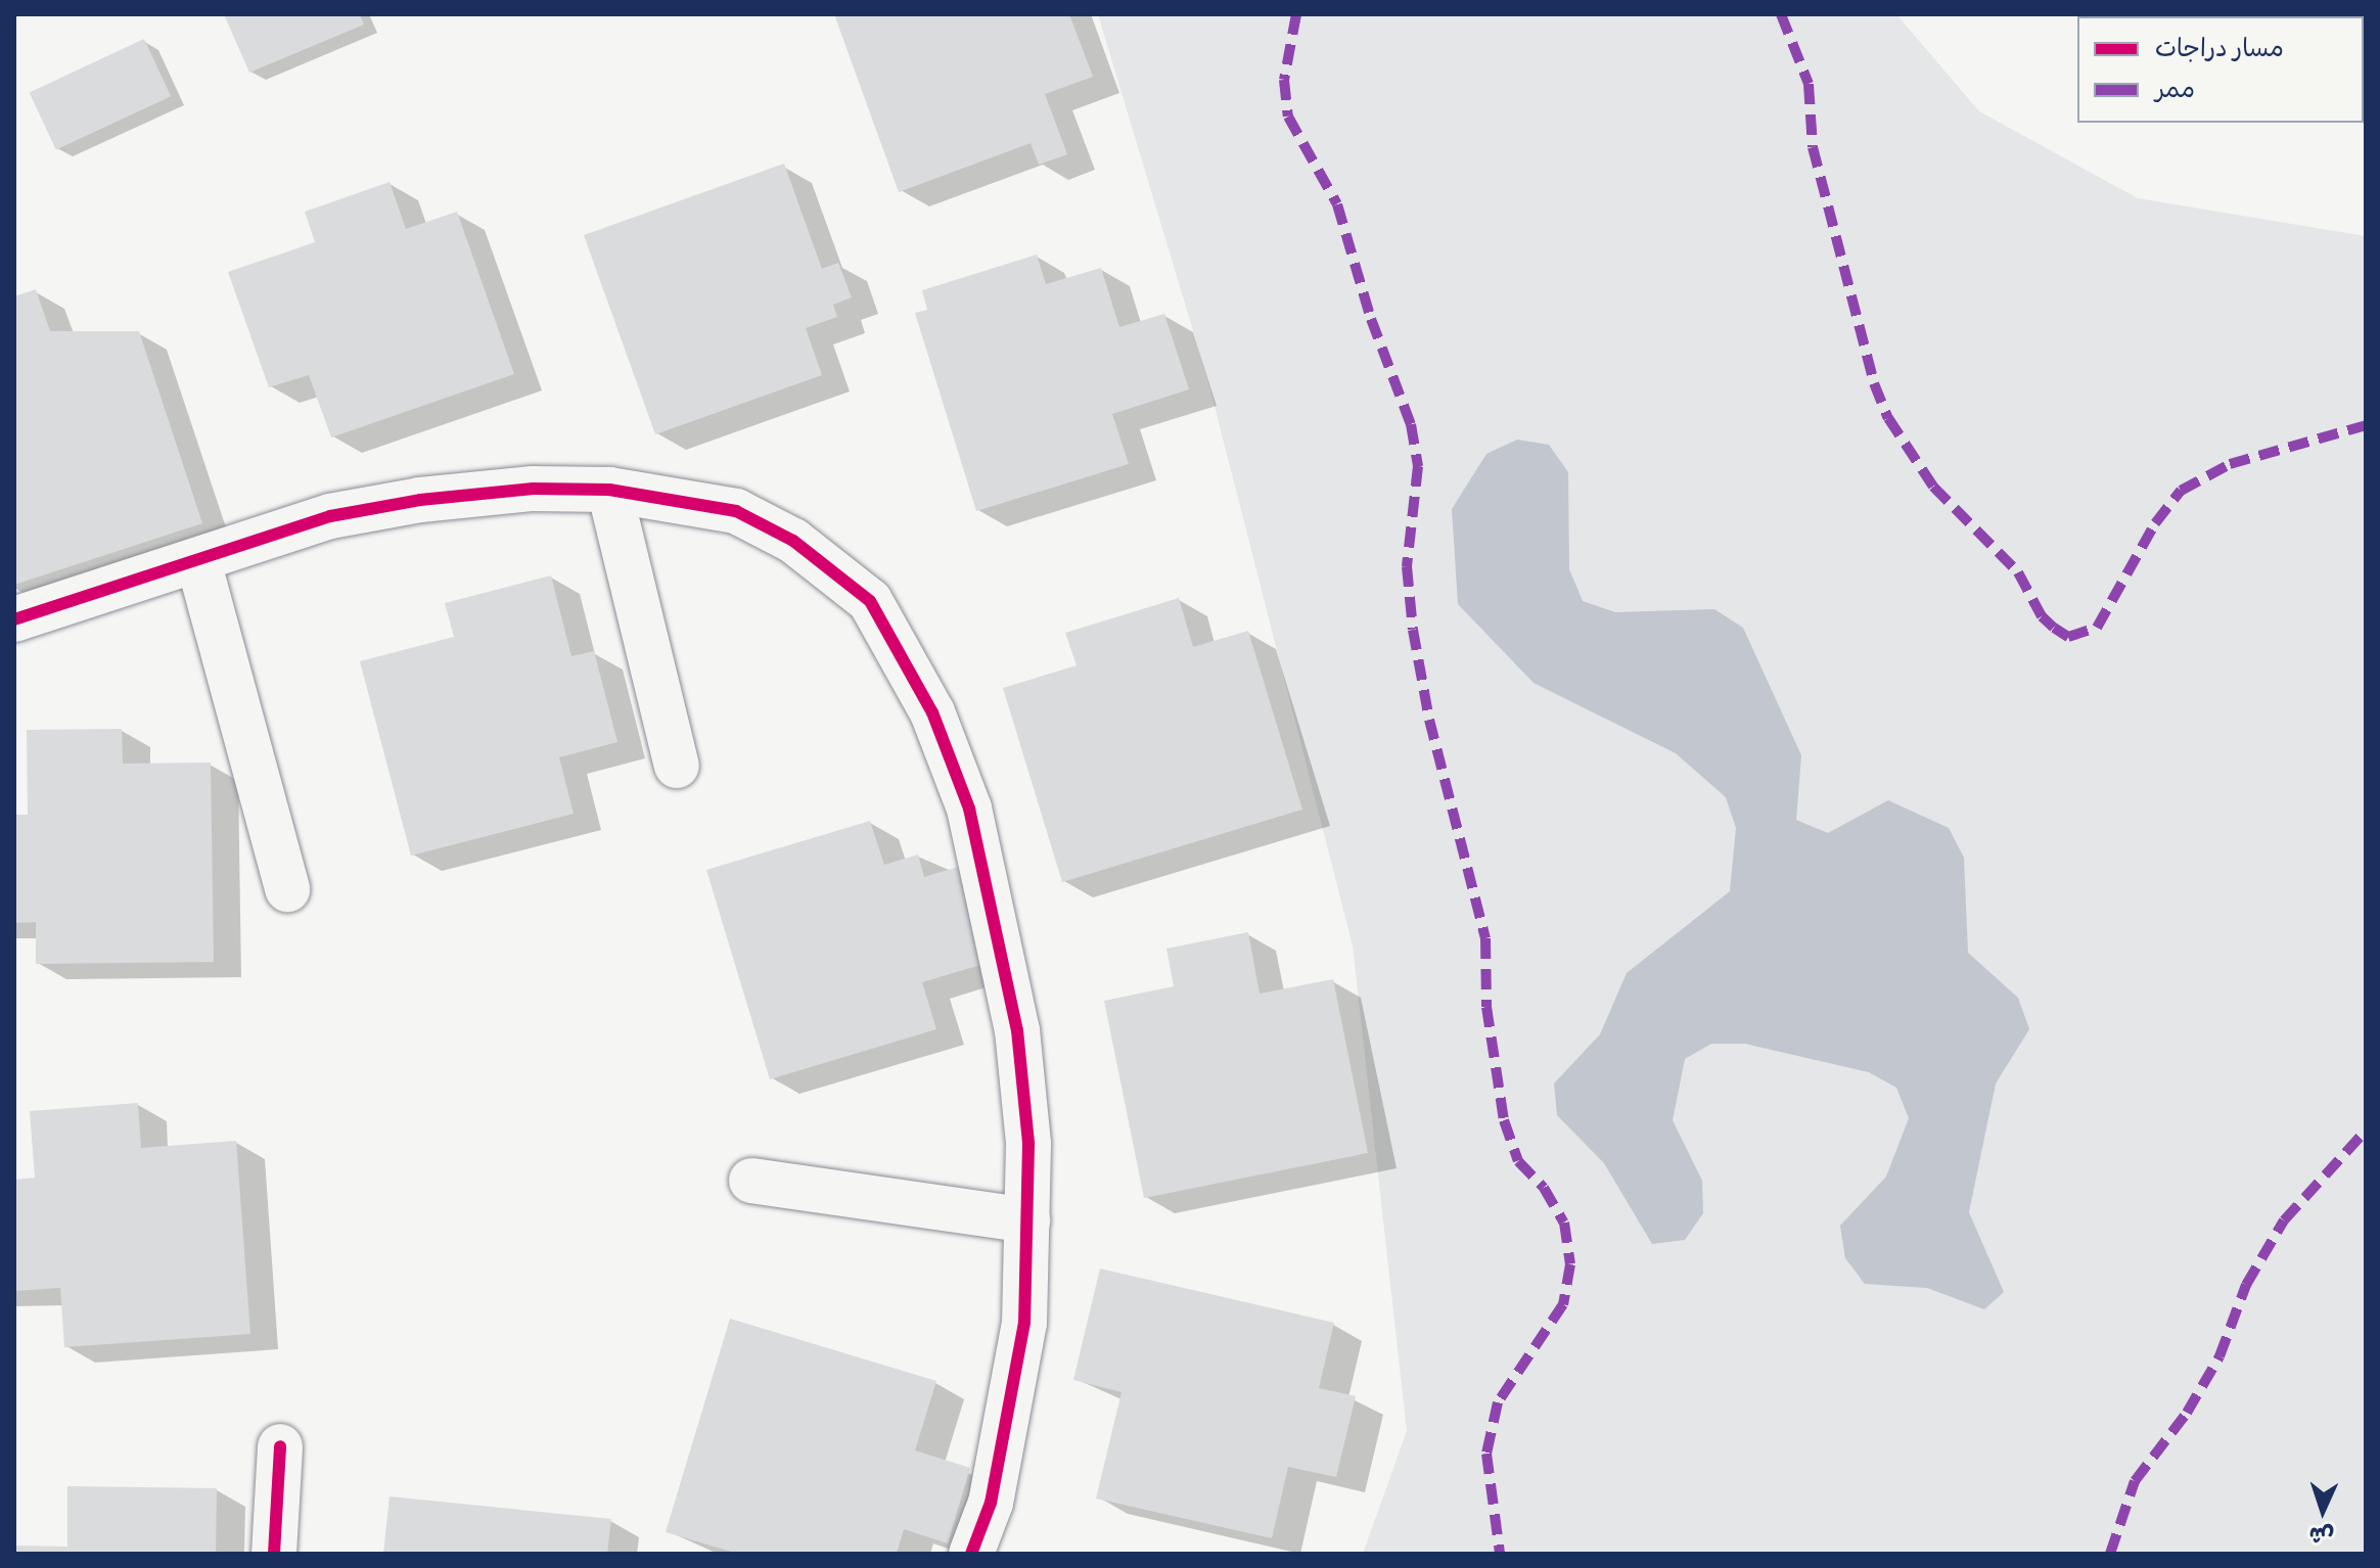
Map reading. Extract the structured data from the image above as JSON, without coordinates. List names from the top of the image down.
{
  "legend": ["مسار دراجات", "ممر"],
  "north": "bottom"
}
